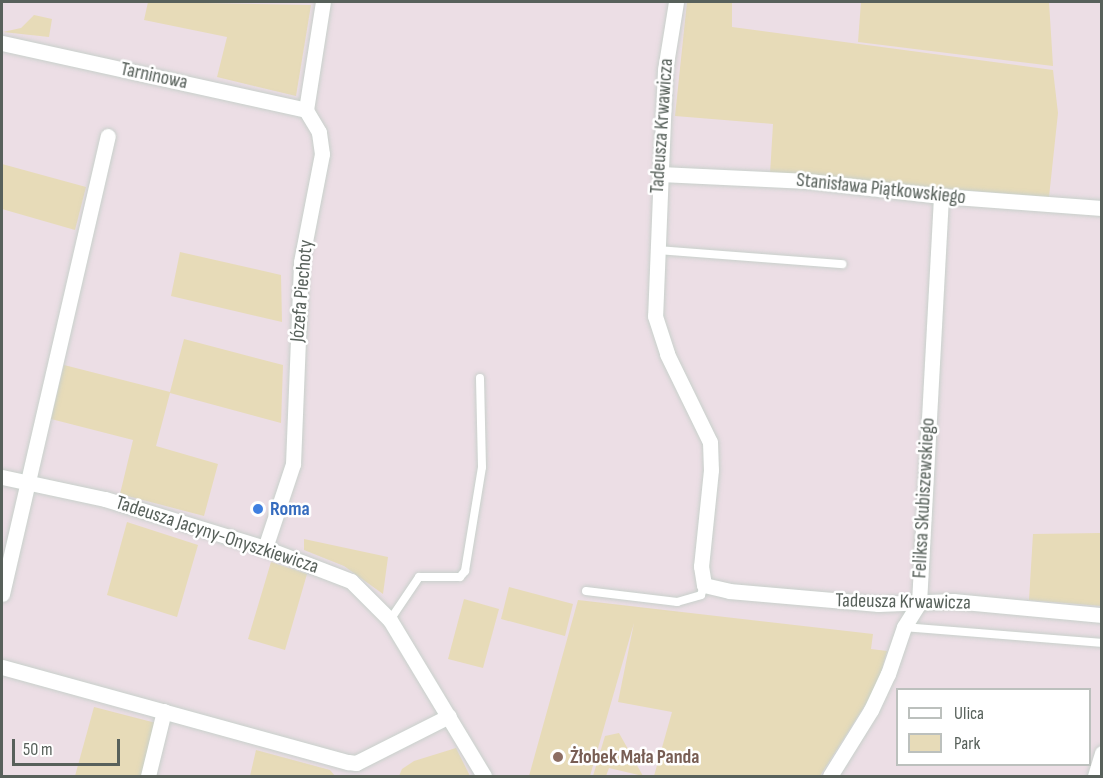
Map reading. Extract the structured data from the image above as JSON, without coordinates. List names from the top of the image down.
{
  "streets": {
    "street": [
      "Tarninowa",
      "Tadeusza Krwawicza",
      "Stanisława Piątkowskiego",
      "Józefa Piechoty",
      "Feliksa Skubiszewskiego",
      "Tadeusza Jacyny-Onyszkiewicza"
    ]
  },
  "crossings": [
    ["Tarninowa", "Józefa Piechoty"],
    ["Tadeusza Krwawicza", "Stanisława Piątkowskiego"],
    ["Tadeusza Krwawicza", "Feliksa Skubiszewskiego"],
    ["Stanisława Piątkowskiego", "Feliksa Skubiszewskiego"],
    ["Józefa Piechoty", "Tadeusza Jacyny-Onyszkiewicza"]
  ],
  "places": ["Roma", "Żłobek Mała Panda"],
  "legend": ["Ulica", "Park"],
  "scale_bar": "50 m"
}
